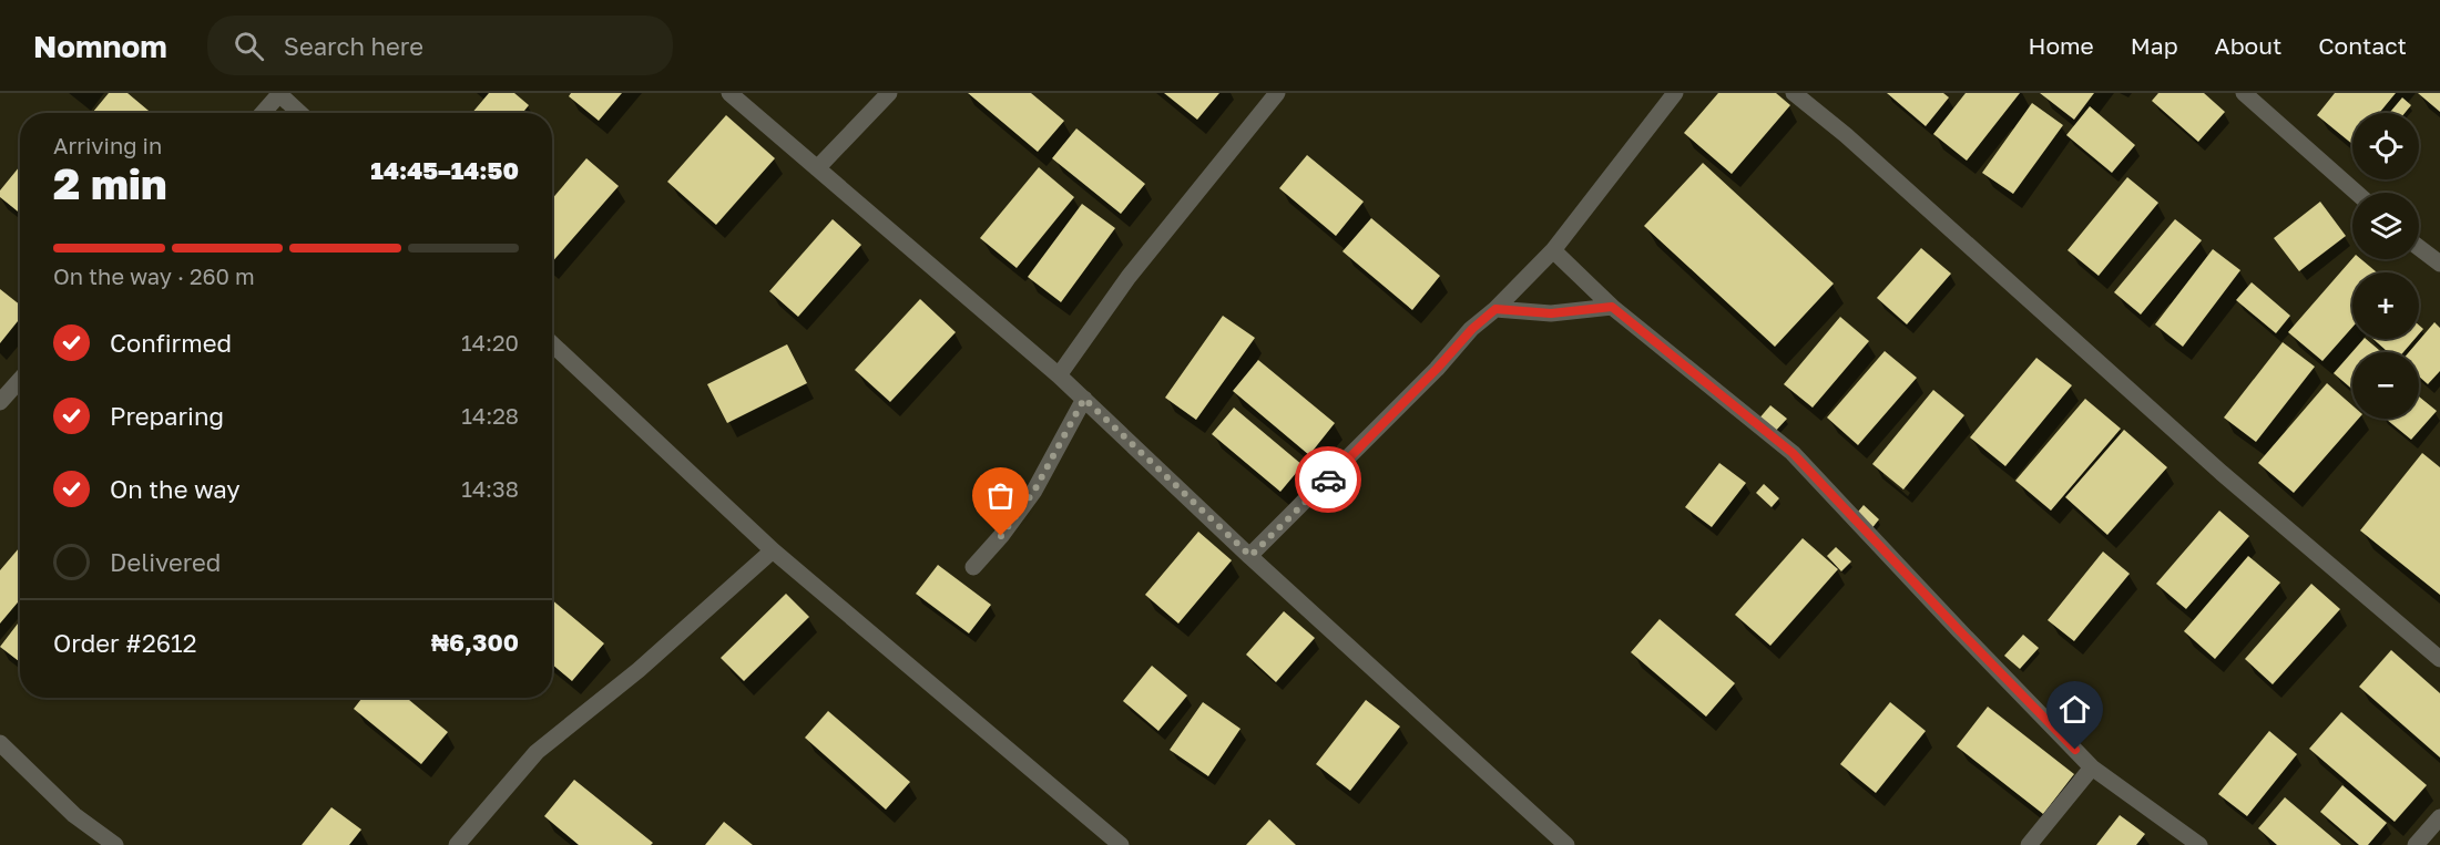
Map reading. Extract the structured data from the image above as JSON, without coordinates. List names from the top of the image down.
{
  "page": {
    "header": "Nomnom",
    "search": "Search here",
    "nav": [
      "Home",
      "Map",
      "About",
      "Contact"
    ],
    "map_buttons": ["+", "−"],
    "heading": ["2 min", "Arriving in", "14:45–14:50"],
    "panel": ["Order #2612", "₦6,300"],
    "bar": "On the way · 260 m",
    "list": [
      ["Confirmed", "14:20"],
      ["Preparing", "14:28"],
      ["On the way", "14:38"],
      "Delivered"
    ]
  }
}
